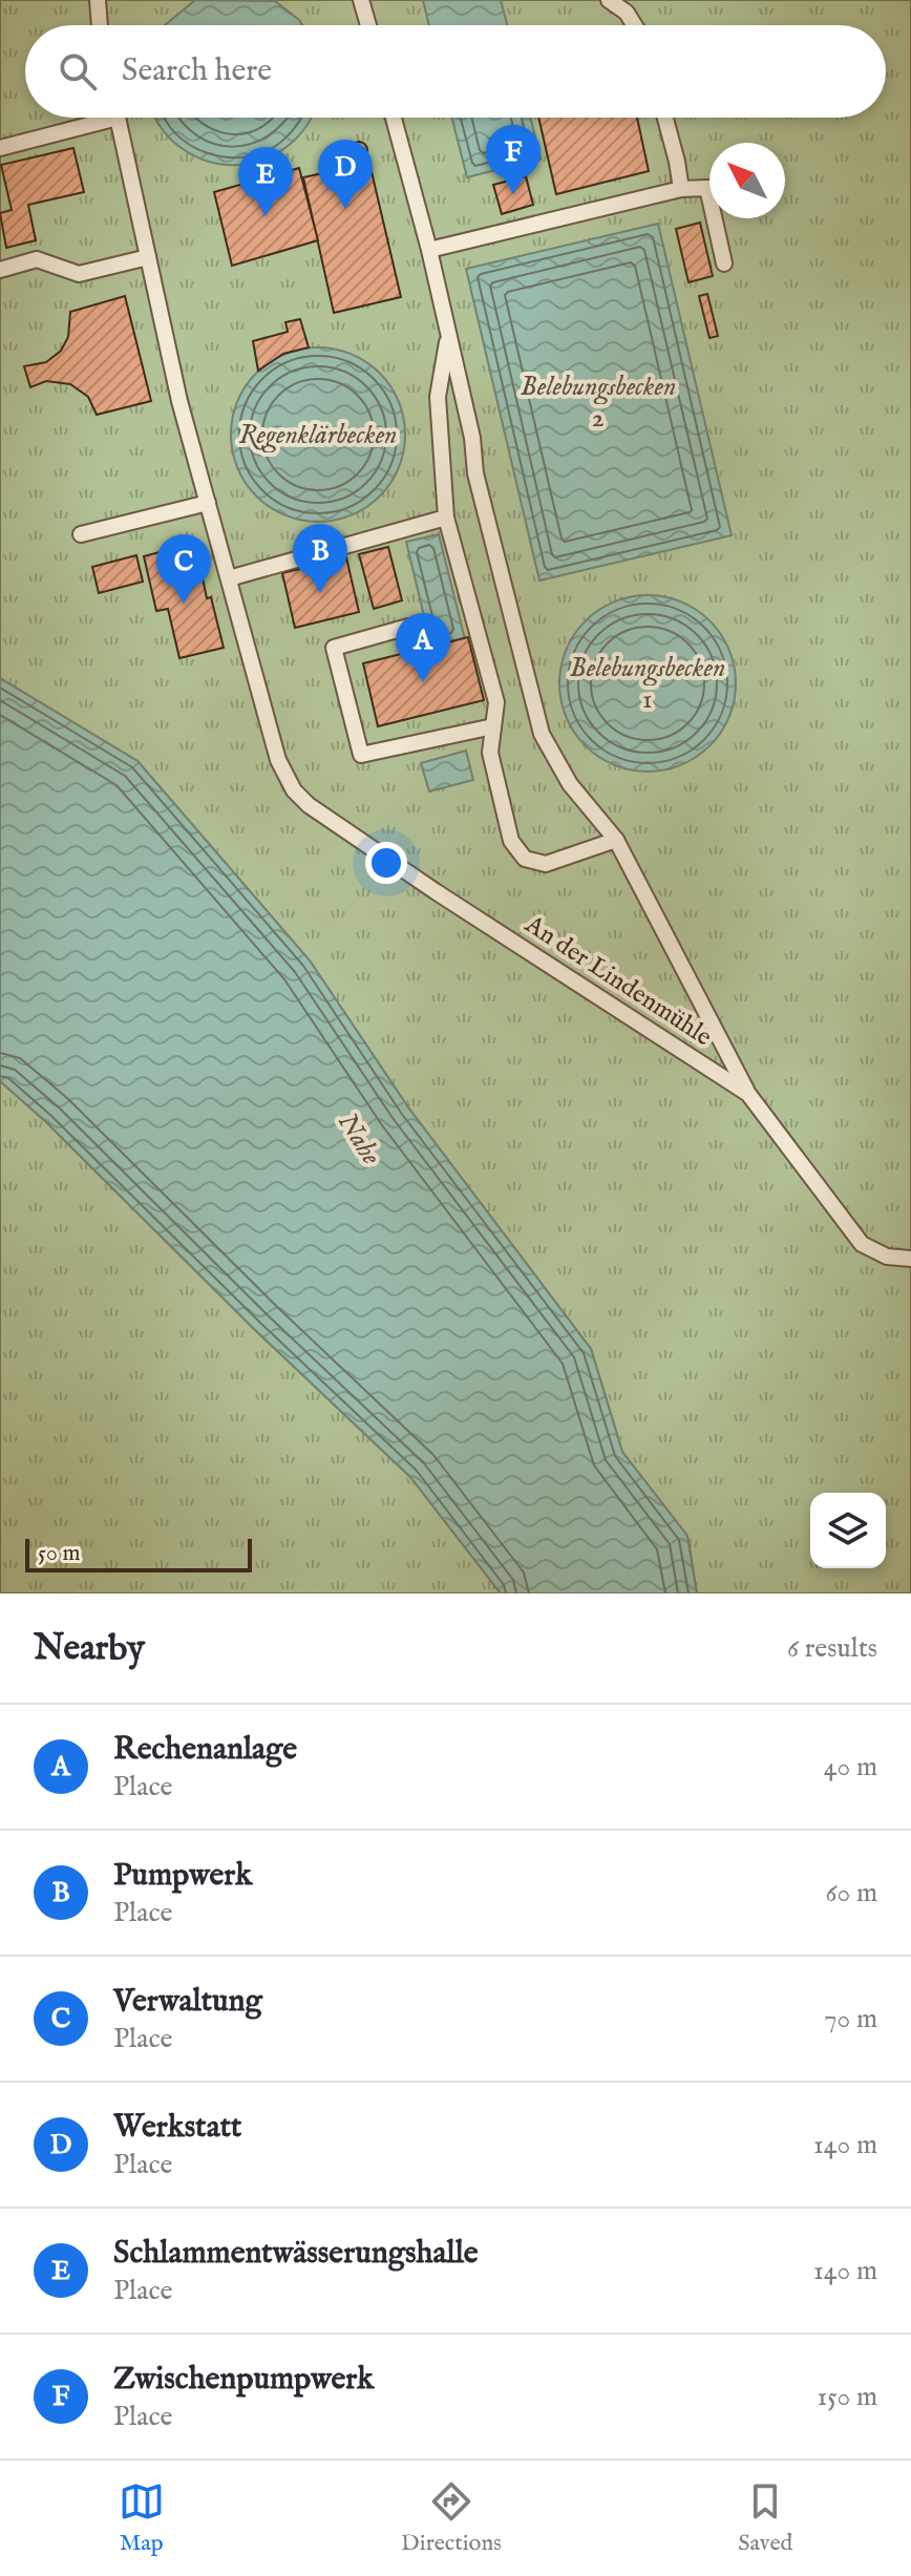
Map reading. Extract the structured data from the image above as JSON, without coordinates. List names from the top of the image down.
{
  "streets": {
    "lane": ["An der Lindenmühle"]
  },
  "water": [
    "Belebungsbecken 2",
    "Regenklärbecken",
    "Belebungsbecken 1",
    "Nahe"
  ],
  "scale_bar": "50 m",
  "north": "top left",
  "page": {
    "search": "Search here",
    "pins": [
      "F",
      "D",
      "E",
      "B",
      "C",
      "A"
    ],
    "scale": "50 m",
    "heading": ["Nearby", "6 results"],
    "list": [
      {
        "mark": "A",
        "name": "Rechenanlage",
        "note": "Place",
        "value": "40 m"
      },
      {
        "mark": "B",
        "name": "Pumpwerk",
        "note": "Place",
        "value": "60 m"
      },
      {
        "mark": "C",
        "name": "Verwaltung",
        "note": "Place",
        "value": "70 m"
      },
      {
        "mark": "D",
        "name": "Werkstatt",
        "note": "Place",
        "value": "140 m"
      },
      {
        "mark": "E",
        "name": "Schlammentwässerungshalle",
        "note": "Place",
        "value": "140 m"
      },
      {
        "mark": "F",
        "name": "Zwischenpumpwerk",
        "note": "Place",
        "value": "150 m"
      }
    ],
    "nav": ["Map", "Directions", "Saved"]
  }
}
